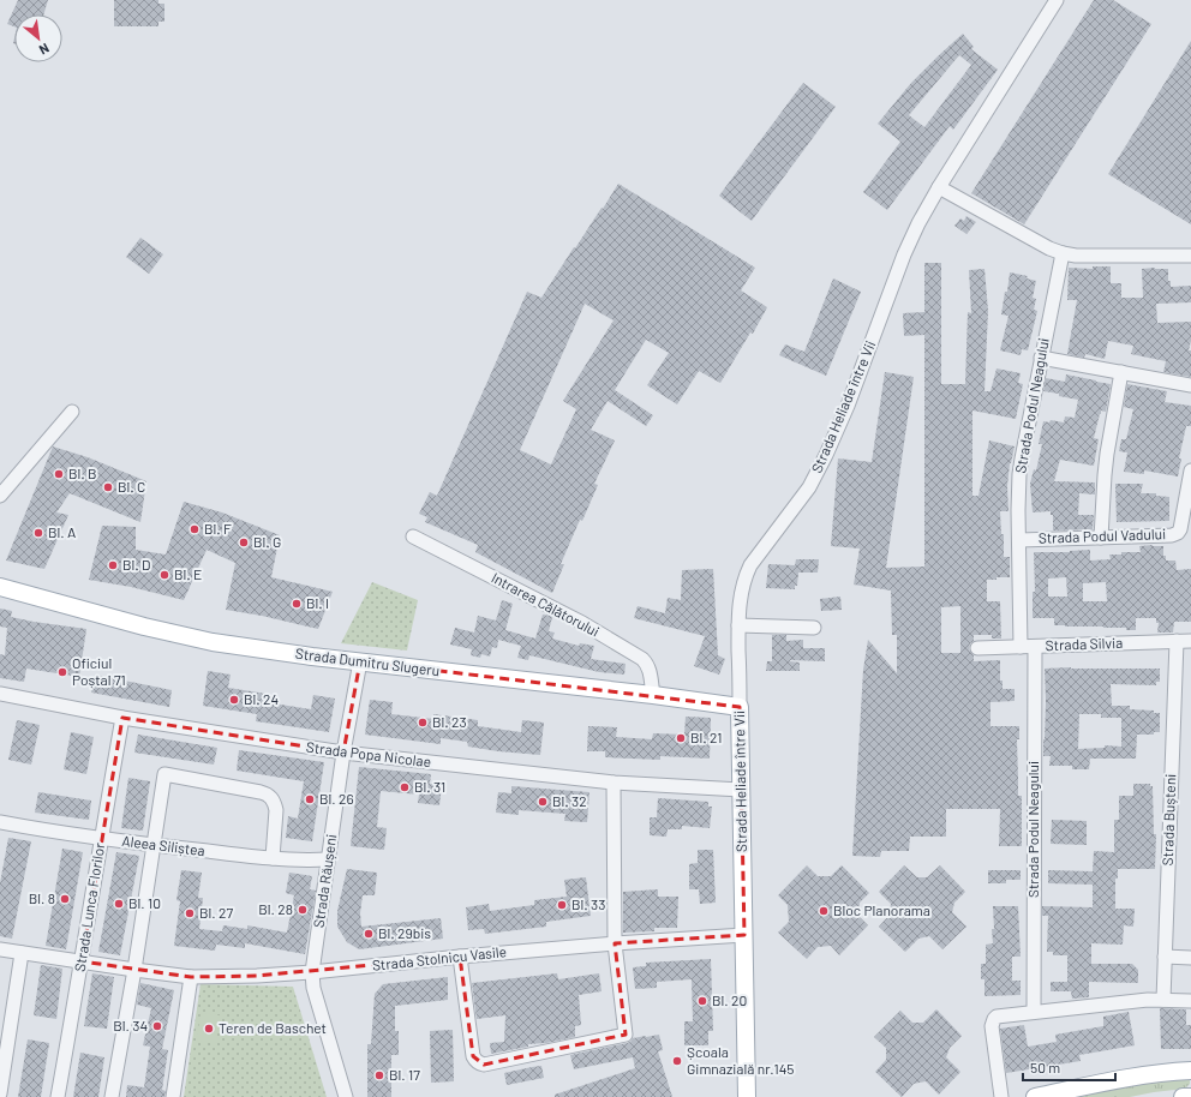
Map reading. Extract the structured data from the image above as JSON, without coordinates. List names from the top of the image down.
{
  "streets": {
    "main road": ["Strada Heliade între Vii", "Strada Dumitru Slugeru"],
    "street": [
      "Strada Podul Neagului",
      "Strada Podul Vadului",
      "Intrarea Călătorului",
      "Strada Silvia",
      "Strada Popa Nicolae",
      "Strada Bușteni",
      "Aleea Siliștea",
      "Strada Răușeni",
      "Strada Lunca Florilor",
      "Strada Stolnicu Vasile"
    ]
  },
  "crossings": [
    ["Strada Podul Neagului", "Strada Podul Vadului"],
    ["Strada Podul Neagului", "Strada Silvia"],
    ["Strada Heliade între Vii", "Strada Dumitru Slugeru"],
    ["Strada Heliade între Vii", "Strada Popa Nicolae"],
    ["Strada Heliade între Vii", "Strada Stolnicu Vasile"],
    ["Intrarea Călătorului", "Strada Dumitru Slugeru"],
    ["Strada Silvia", "Strada Bușteni"],
    ["Strada Dumitru Slugeru", "Strada Răușeni"],
    ["Strada Popa Nicolae", "Strada Răușeni"],
    ["Strada Popa Nicolae", "Strada Lunca Florilor"],
    ["Aleea Siliștea", "Strada Răușeni"],
    ["Aleea Siliștea", "Strada Lunca Florilor"],
    ["Strada Răușeni", "Strada Stolnicu Vasile"],
    ["Strada Lunca Florilor", "Strada Stolnicu Vasile"]
  ],
  "places": [
    "Bl. B",
    "Bl. C",
    "Bl. F",
    "Bl. A",
    "Bl. G",
    "Bl. D",
    "Bl. E",
    "Bl. I",
    "Oficiul Poștal 71",
    "Bl. 24",
    "Bl. 23",
    "Bl. 21",
    "Bl. 31",
    "Bl. 26",
    "Bl. 32",
    "Bl. 8",
    "Bl. 10",
    "Bl. 33",
    "Bl. 28",
    "Bloc Planorama",
    "Bl. 27",
    "Bl. 29bis",
    "Bl. 20",
    "Bl. 34",
    "Teren de Baschet",
    "Școala Gimnazială nr.145",
    "Bl. 17"
  ],
  "scale_bar": "50 m",
  "north": "bottom right"
}
